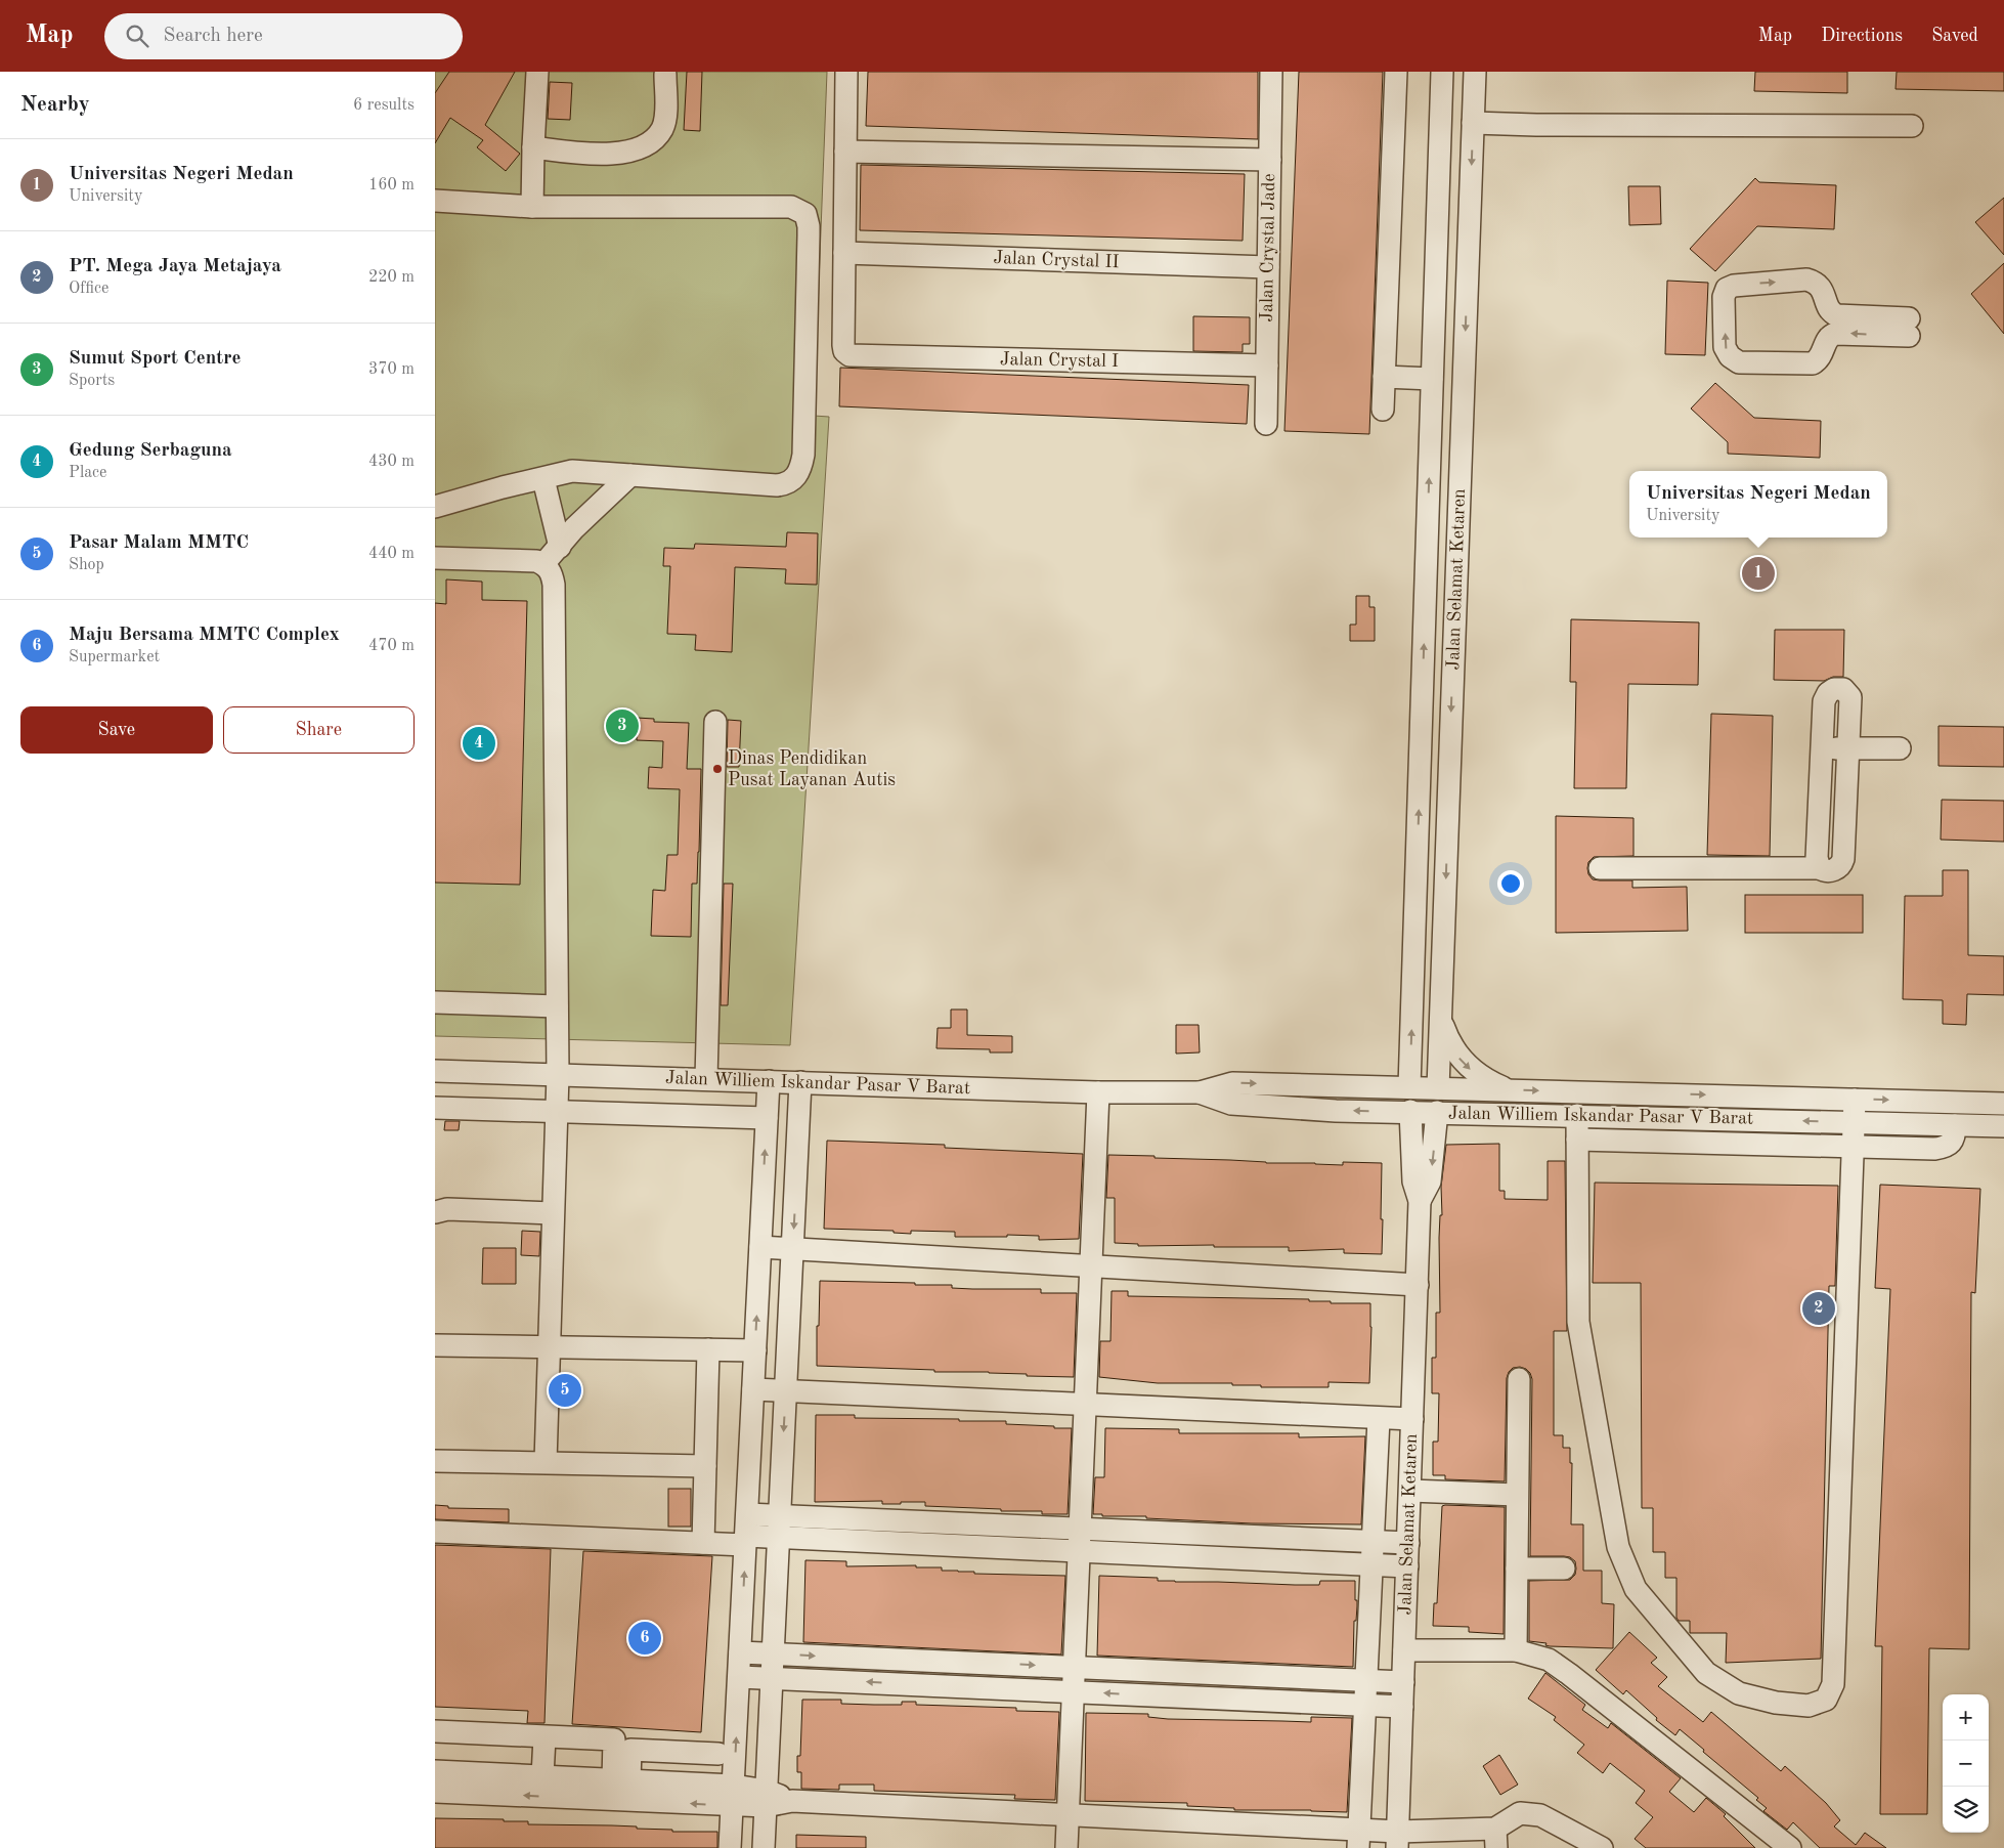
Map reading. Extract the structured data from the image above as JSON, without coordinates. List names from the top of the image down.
{
  "streets": {
    "street": [
      "Jalan Crystal Jade",
      "Jalan Crystal II",
      "Jalan Crystal I",
      "Jalan Selamat Ketaren",
      "Jalan Williem Iskandar Pasar V Barat"
    ]
  },
  "crossings": [
    ["Jalan Crystal Jade", "Jalan Crystal II"],
    ["Jalan Crystal Jade", "Jalan Crystal I"],
    ["Jalan Crystal II", "Jalan Crystal I"],
    ["Jalan Selamat Ketaren", "Jalan Williem Iskandar Pasar V Barat"]
  ],
  "places": ["Dinas Pendidikan Pusat Layanan Autis"],
  "page": {
    "header": "Map",
    "search": "Search here",
    "nav": ["Map", "Directions", "Saved"],
    "heading": ["Nearby", "6 results"],
    "list": [
      {
        "mark": "1",
        "name": "Universitas Negeri Medan",
        "note": "University",
        "value": "160 m"
      },
      {
        "mark": "2",
        "name": "PT. Mega Jaya Metajaya",
        "note": "Office",
        "value": "220 m"
      },
      {
        "mark": "3",
        "name": "Sumut Sport Centre",
        "note": "Sports",
        "value": "370 m"
      },
      {
        "mark": "4",
        "name": "Gedung Serbaguna",
        "note": "Place",
        "value": "430 m"
      },
      {
        "mark": "5",
        "name": "Pasar Malam MMTC",
        "note": "Shop",
        "value": "440 m"
      },
      {
        "mark": "6",
        "name": "Maju Bersama MMTC Complex",
        "note": "Supermarket",
        "value": "470 m"
      }
    ],
    "popup": ["Universitas Negeri Medan", "University"],
    "pins": [
      "1",
      "3",
      "4",
      "2",
      "5",
      "6"
    ],
    "buttons": ["Save", "Share"],
    "map_buttons": ["+", "−"]
  }
}
